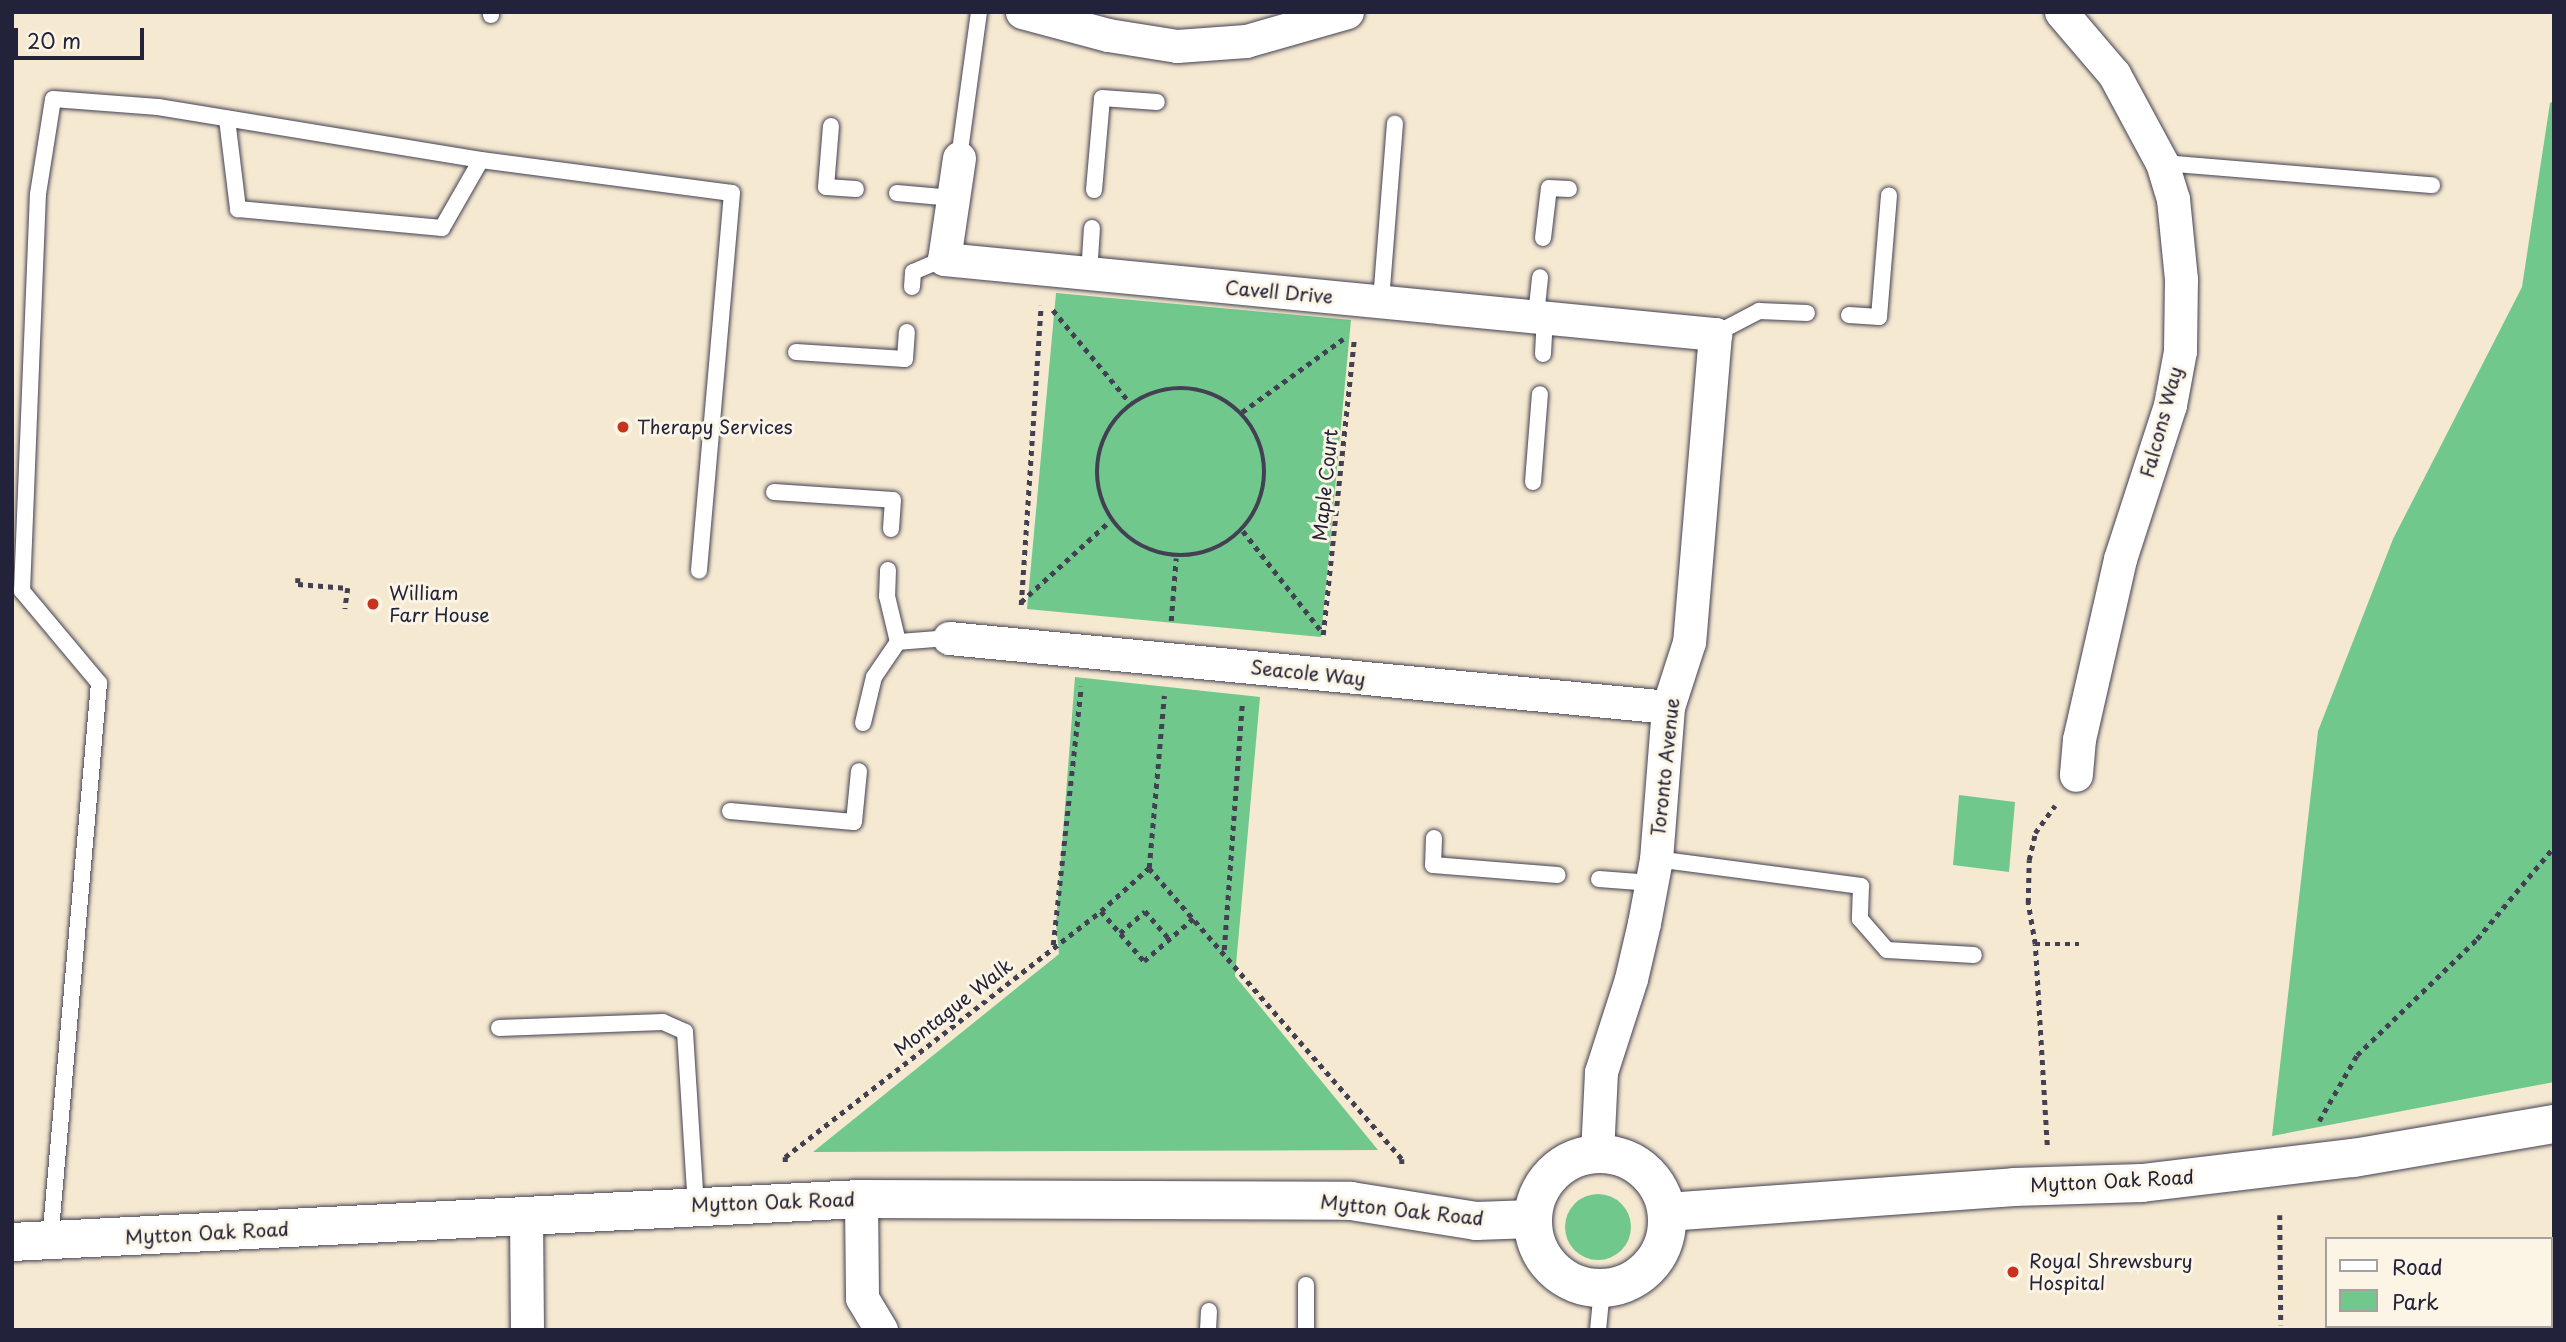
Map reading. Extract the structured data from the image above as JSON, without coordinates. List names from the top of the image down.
{
  "streets": {
    "main road": ["Mytton Oak Road"],
    "street": [
      "Cavell Drive",
      "Falcons Way",
      "Seacole Way",
      "Toronto Avenue"
    ],
    "path": ["Maple Court", "Montague Walk"]
  },
  "crossings": [
    ["Cavell Drive", "Toronto Avenue"],
    ["Maple Court", "Seacole Way"],
    ["Seacole Way", "Toronto Avenue"],
    ["Toronto Avenue", "Mytton Oak Road"]
  ],
  "places": ["Therapy Services", "William Farr House", "Royal Shrewsbury Hospital"],
  "legend": ["Road", "Park"],
  "scale_bar": "20 m"
}
